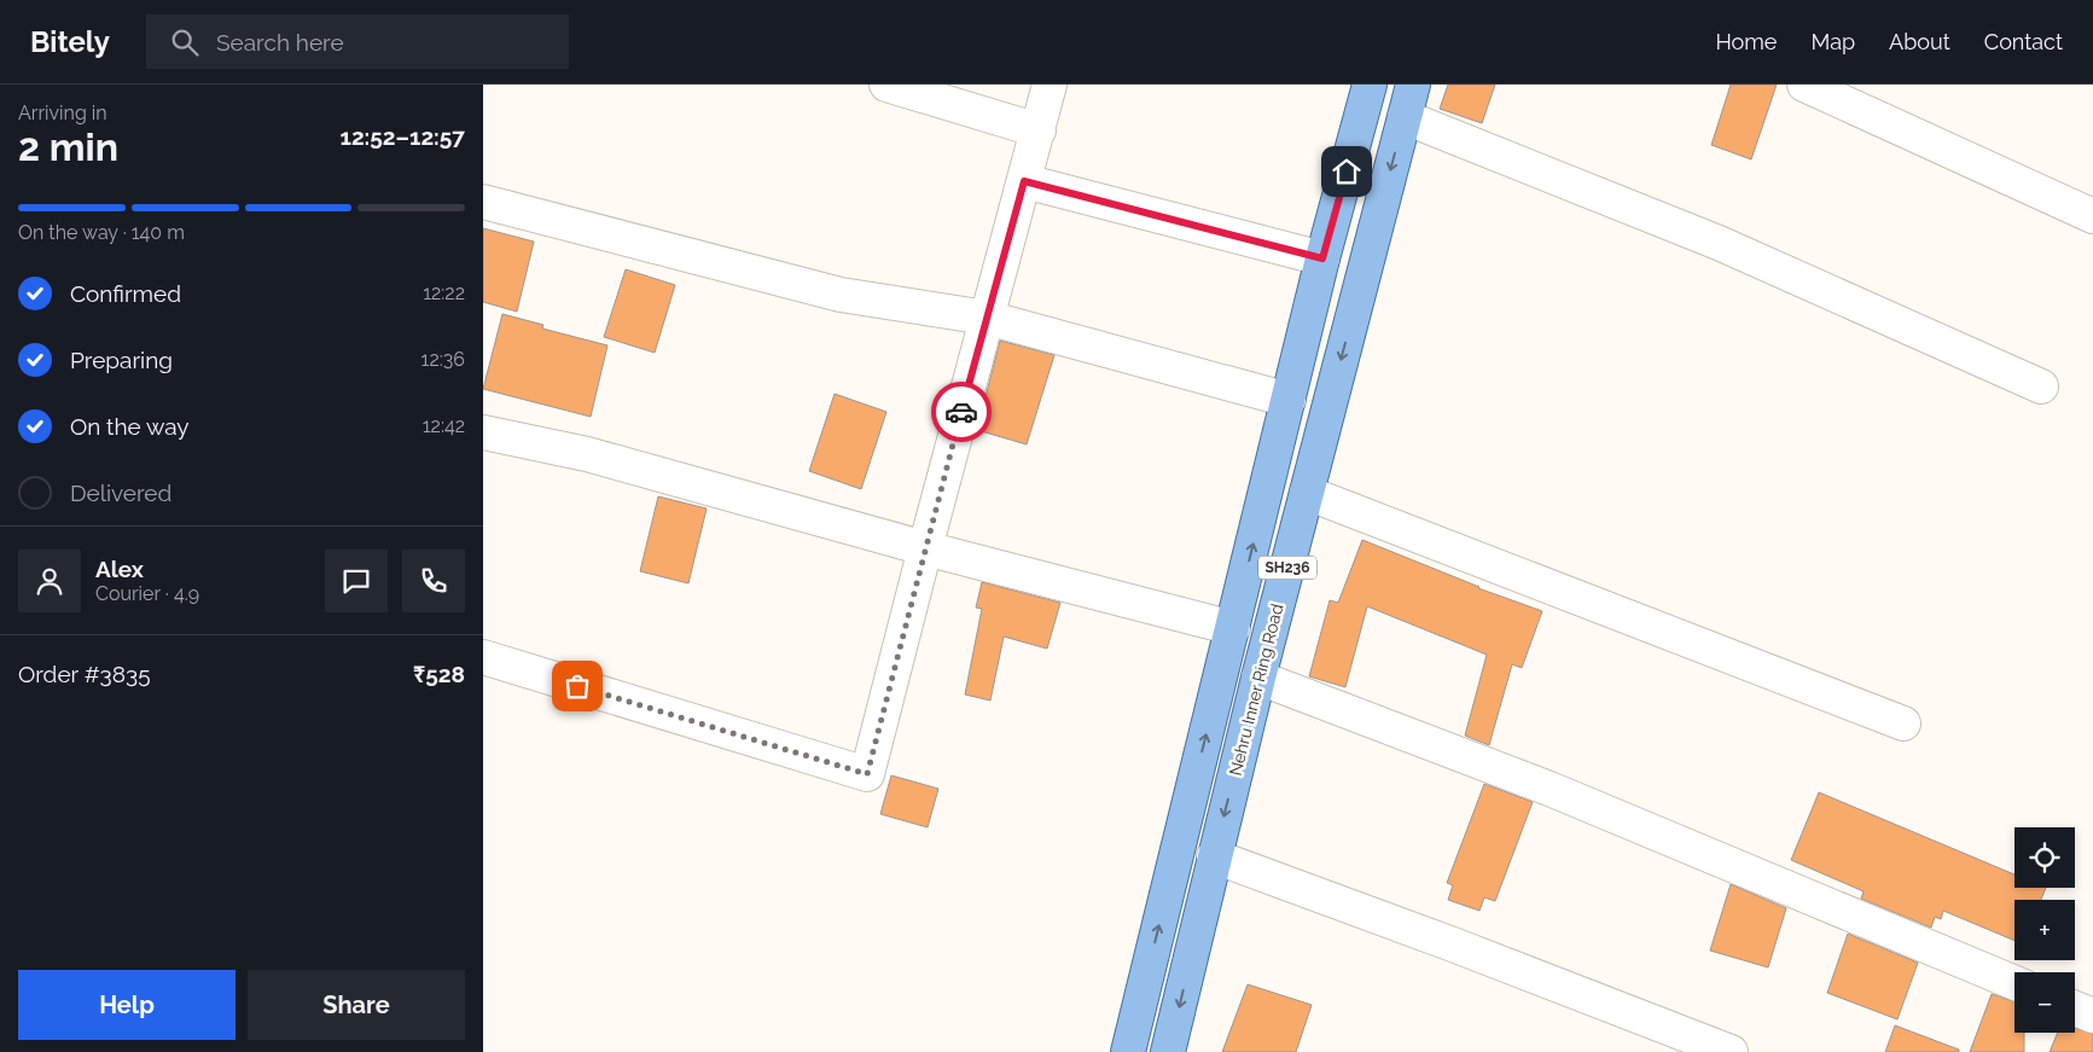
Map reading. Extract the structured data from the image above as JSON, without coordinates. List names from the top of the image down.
{
  "streets": {
    "main road": ["SH236", "Nehru Inner Ring Road"]
  },
  "page": {
    "header": "Bitely",
    "search": "Search here",
    "nav": [
      "Home",
      "Map",
      "About",
      "Contact"
    ],
    "heading": ["2 min", "Arriving in", "12:52–12:57"],
    "panel": [
      "Alex",
      "Courier · 4.9",
      "Order #3835",
      "₹528"
    ],
    "bar": "On the way · 140 m",
    "list": [
      ["Confirmed", "12:22"],
      ["Preparing", "12:36"],
      ["On the way", "12:42"],
      "Delivered"
    ],
    "map_buttons": ["+", "−"],
    "buttons": ["Help", "Share"]
  }
}
